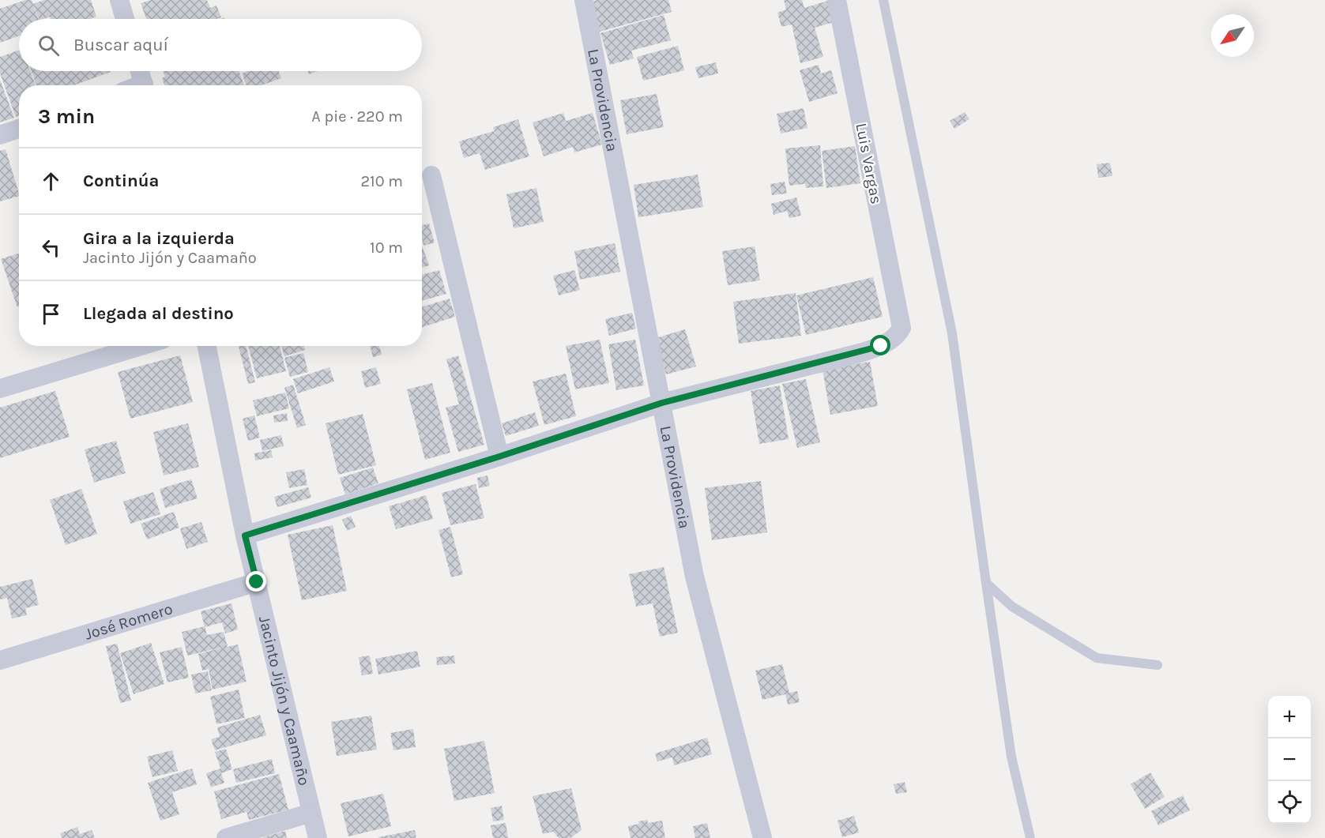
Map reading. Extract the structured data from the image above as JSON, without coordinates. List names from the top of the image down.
{
  "streets": {
    "street": [
      "La Providencia",
      "Luis Vargas",
      "José Romero",
      "Jacinto Jijón y Caamaño"
    ]
  },
  "crossings": [
    ["La Providencia", "Luis Vargas"],
    ["José Romero", "Jacinto Jijón y Caamaño"]
  ],
  "north": "bottom left",
  "page": {
    "search": "Buscar aquí",
    "heading": ["3 min", "A pie · 220 m"],
    "list": [
      ["Continúa", "210 m"],
      ["Gira a la izquierda", "Jacinto Jijón y Caamaño", "10 m"],
      "Llegada al destino"
    ],
    "map_buttons": ["+", "−"]
  }
}
